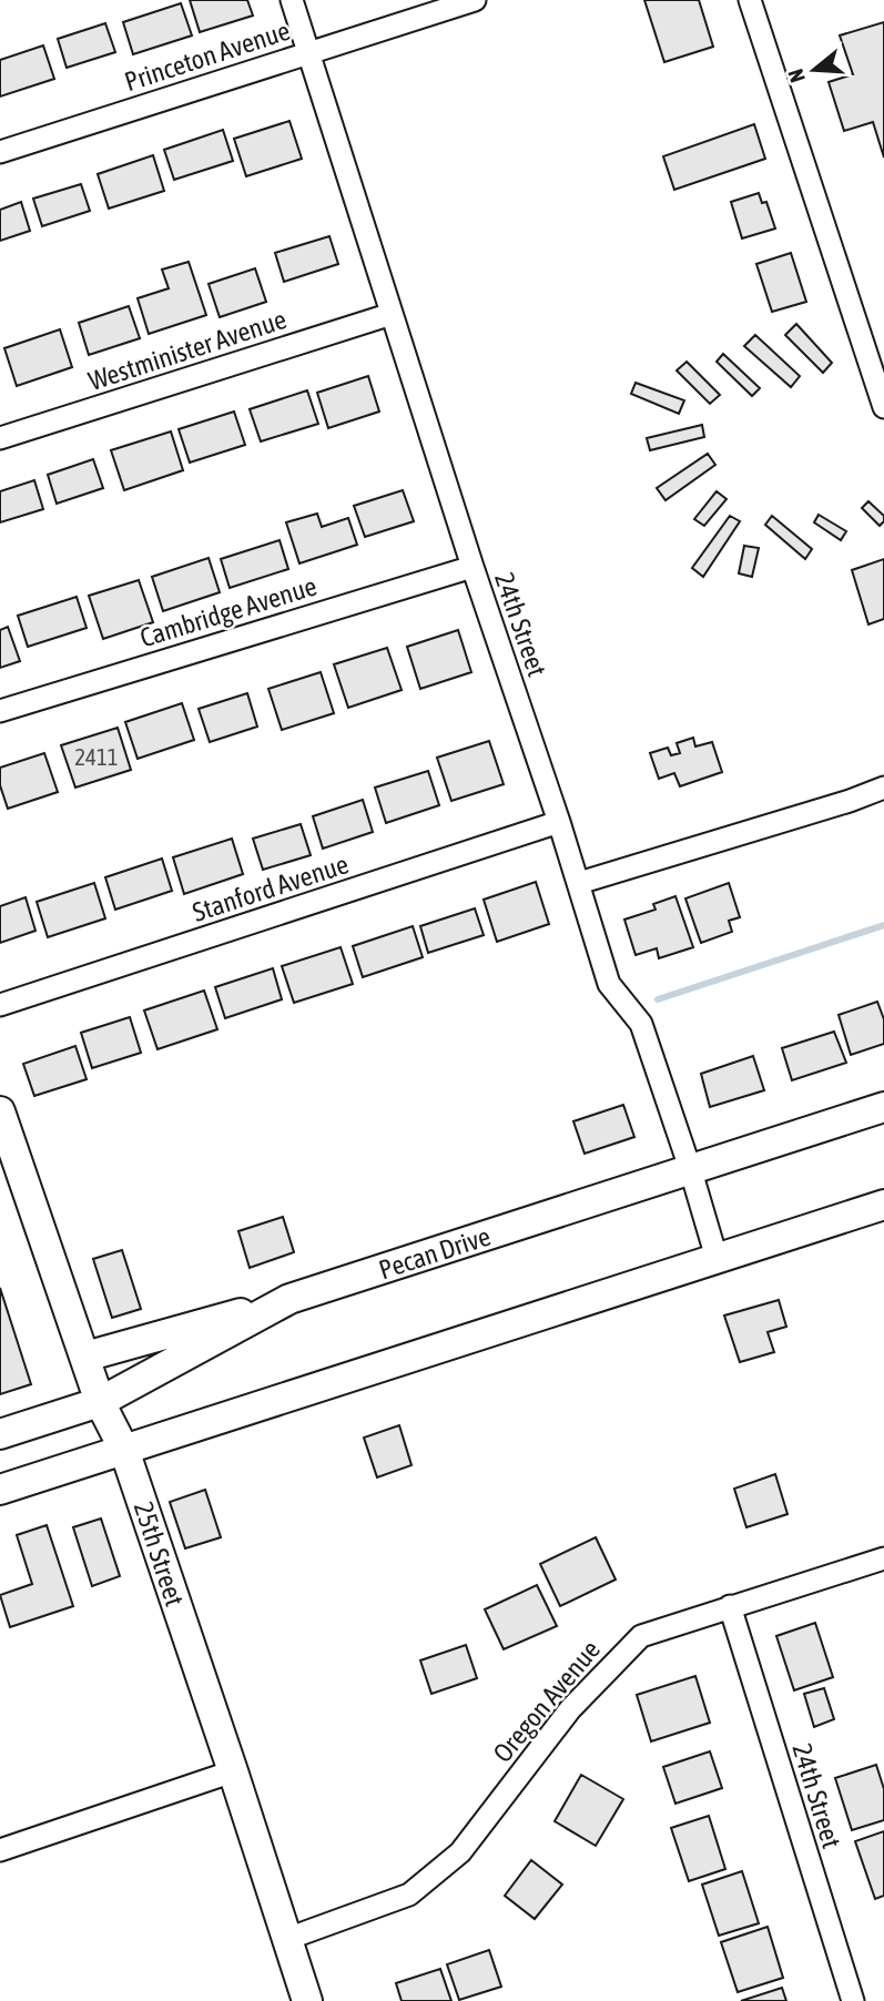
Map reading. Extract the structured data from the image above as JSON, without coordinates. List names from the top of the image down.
{
  "streets": {
    "main road": ["Pecan Drive", "25th Street"],
    "street": [
      "Princeton Avenue",
      "Westminister Avenue",
      "Cambridge Avenue",
      "24th Street",
      "Stanford Avenue",
      "Oregon Avenue"
    ]
  },
  "crossings": [
    ["Princeton Avenue", "24th Street"],
    ["Westminister Avenue", "24th Street"],
    ["Cambridge Avenue", "24th Street"],
    ["24th Street", "Stanford Avenue"],
    ["24th Street", "Pecan Drive"],
    ["24th Street", "Oregon Avenue"],
    ["Pecan Drive", "25th Street"],
    ["25th Street", "Oregon Avenue"]
  ],
  "house_numbers": ["2411"],
  "north": "left"
}
